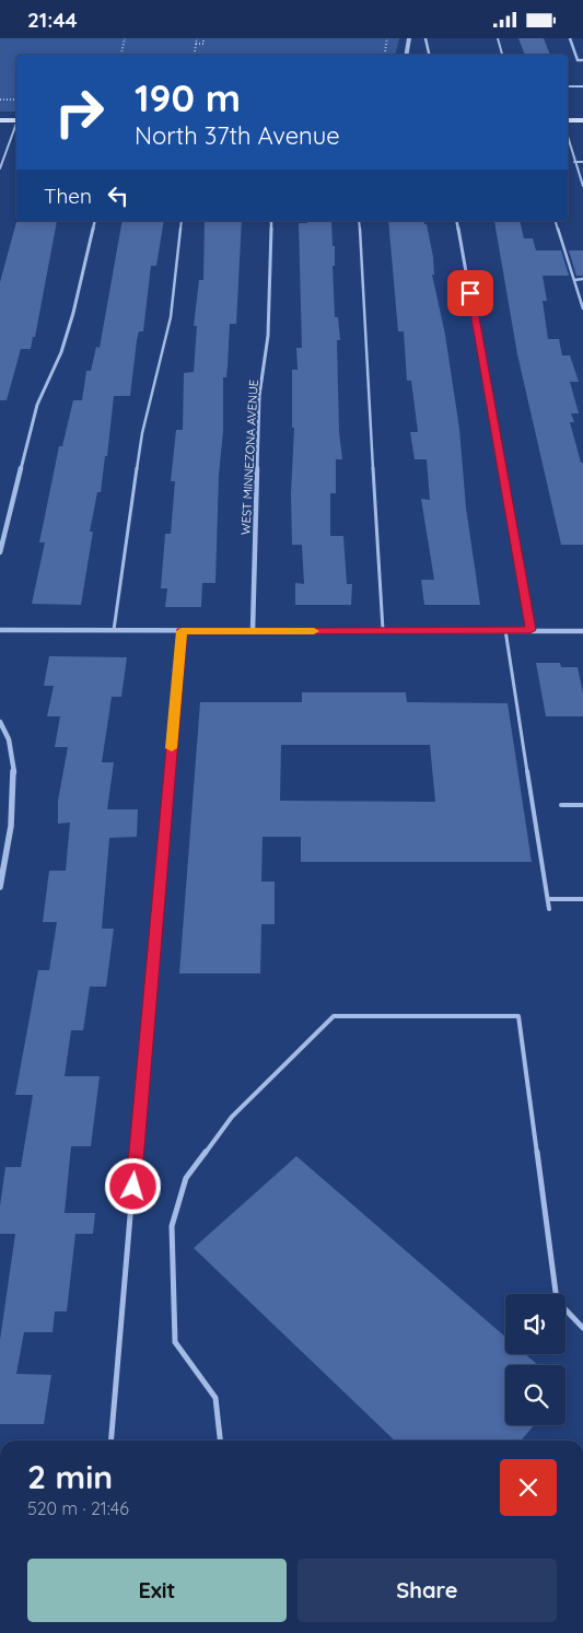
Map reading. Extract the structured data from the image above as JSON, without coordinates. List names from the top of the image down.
{
  "streets": {
    "street": ["WEST MINNEZONA AVENUE"]
  },
  "page": {
    "status": "21:44",
    "turn": ["190 m", "North 37th Avenue"],
    "then": "Then",
    "heading": ["2 min", "520 m · 21:46"],
    "buttons": ["Exit", "Share"]
  }
}
